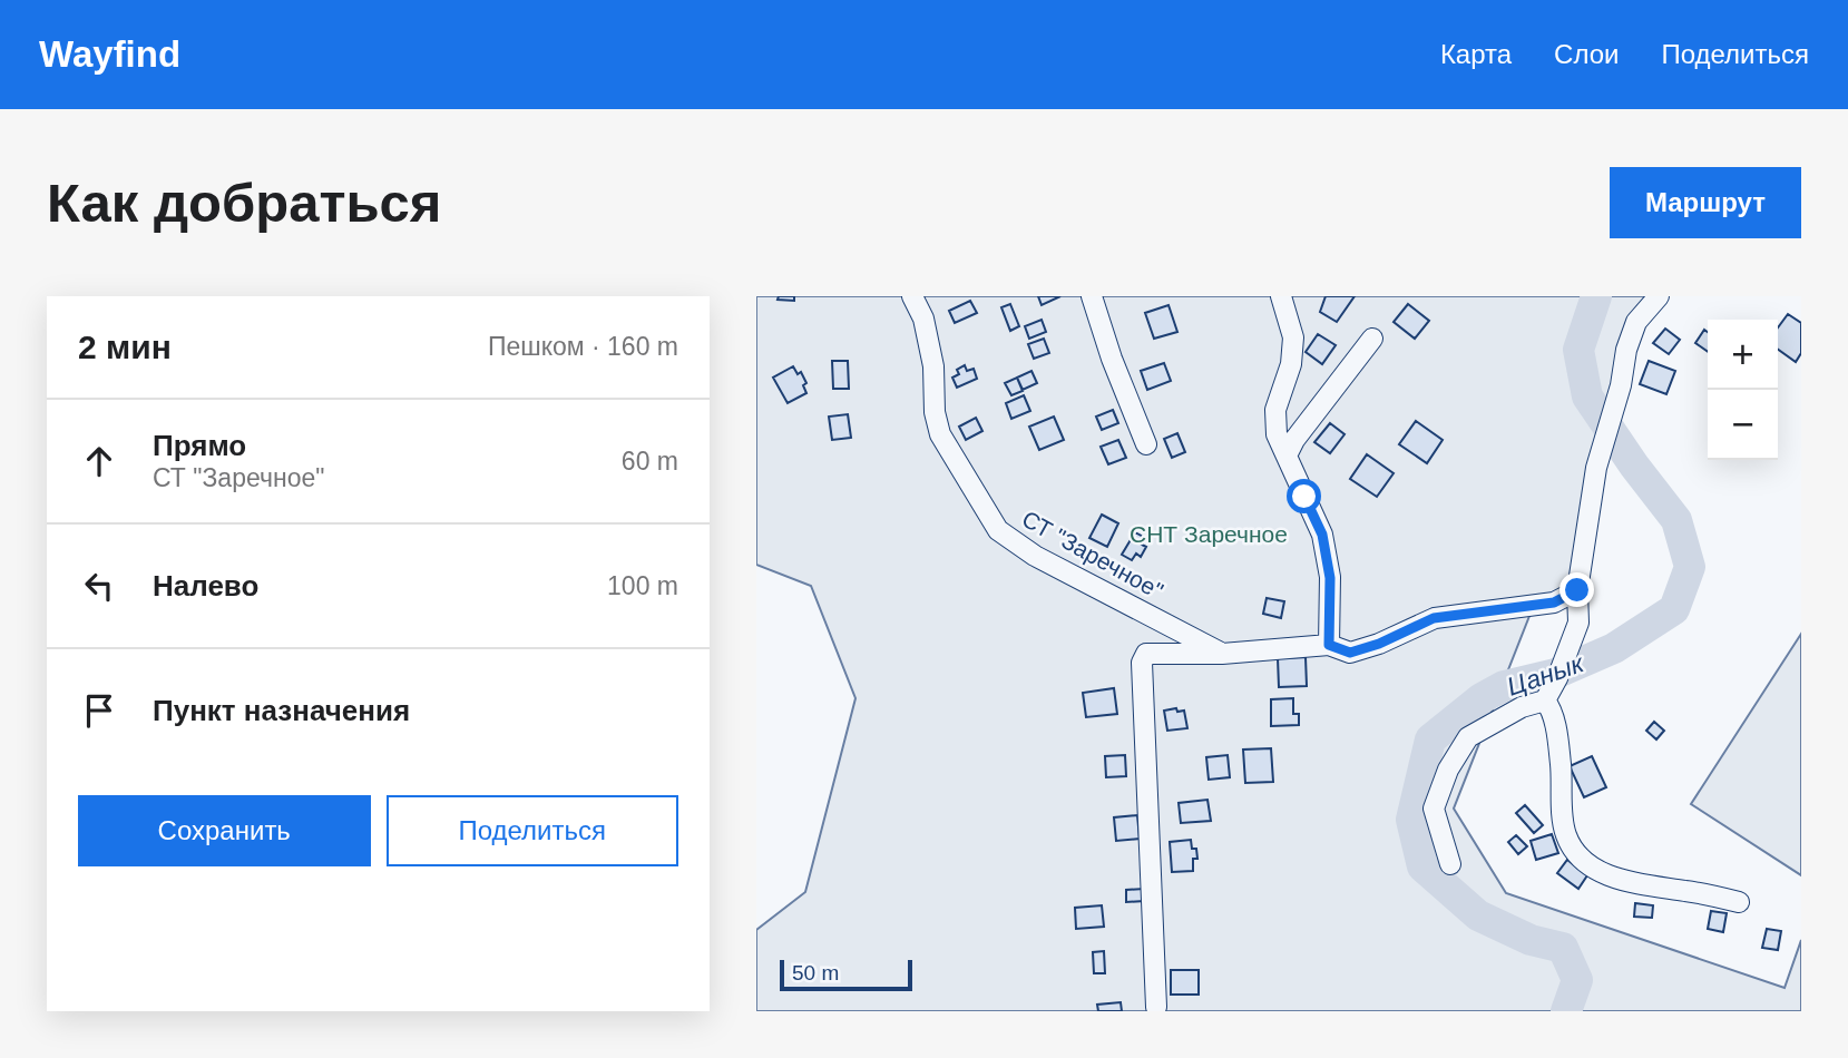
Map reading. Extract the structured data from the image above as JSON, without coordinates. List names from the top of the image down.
{
  "streets": {
    "lane": ["СТ \"Заречное\""]
  },
  "water": ["Цанык"],
  "parks": ["СНТ Заречное"],
  "scale_bar": "50 m",
  "page": {
    "header": "Wayfind",
    "nav": ["Карта", "Слои", "Поделиться"],
    "buttons": [
      "Маршрут",
      ["Сохранить", "Поделиться"]
    ],
    "title": "Как добраться",
    "heading": ["2 мин", "Пешком · 160 m"],
    "map_buttons": ["+", "−"],
    "list": [
      ["Прямо", "СТ \"Заречное\"", "60 m"],
      ["Налево", "100 m"],
      "Пункт назначения"
    ],
    "scale": "50 m"
  }
}
